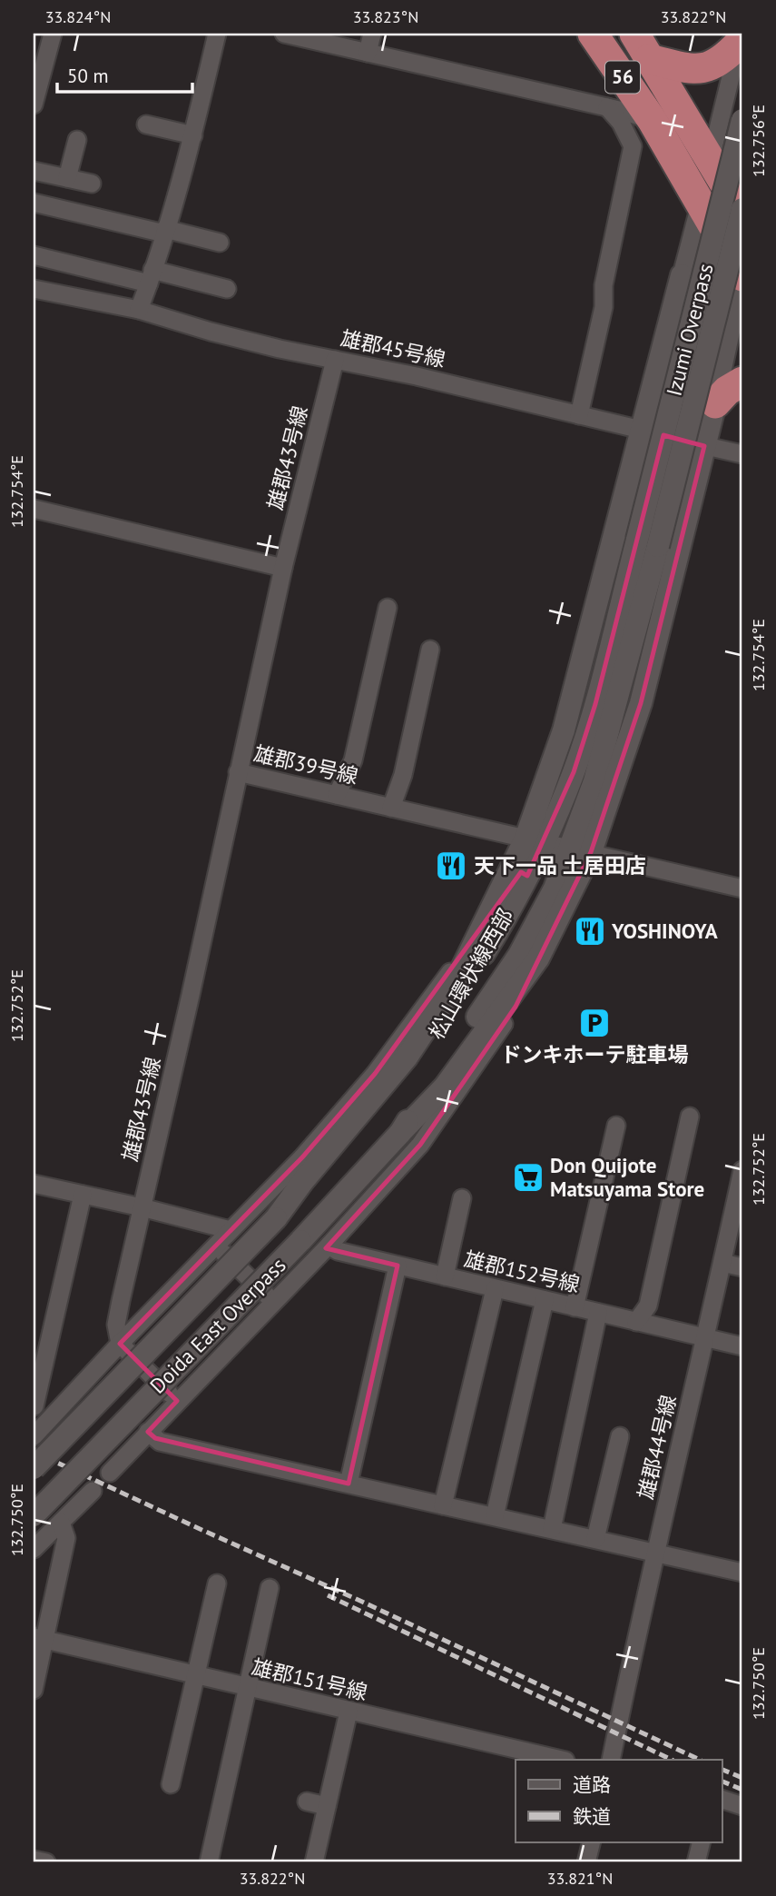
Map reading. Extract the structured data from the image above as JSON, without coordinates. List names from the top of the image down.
{
  "streets": {
    "highway": ["56"],
    "street": [
      "Izumi Overpass",
      "雄郡45号線",
      "雄郡43号線",
      "雄郡39号線",
      "松山環状線西部",
      "雄郡152号線",
      "Doida East Overpass",
      "雄郡44号線",
      "雄郡151号線"
    ]
  },
  "crossings": [
    ["Izumi Overpass", "松山環状線西部"],
    ["雄郡45号線", "雄郡43号線"],
    ["雄郡43号線", "雄郡39号線"],
    ["雄郡39号線", "松山環状線西部"],
    ["松山環状線西部", "Doida East Overpass"],
    ["雄郡152号線", "雄郡44号線"]
  ],
  "places": {
    "restaurant": ["天下一品 土居田店", "YOSHINOYA"],
    "parking": ["ドンキホーテ駐車場"],
    "supermarket": ["Don Quijote Matsuyama Store"]
  },
  "legend": ["道路", "鉄道"],
  "scale_bar": "50 m",
  "coordinates": [
    "33.824°N",
    "33.823°N",
    "33.822°N",
    "132.756°E",
    "132.754°E",
    "132.752°E",
    "132.750°E",
    "33.821°N"
  ]
}
